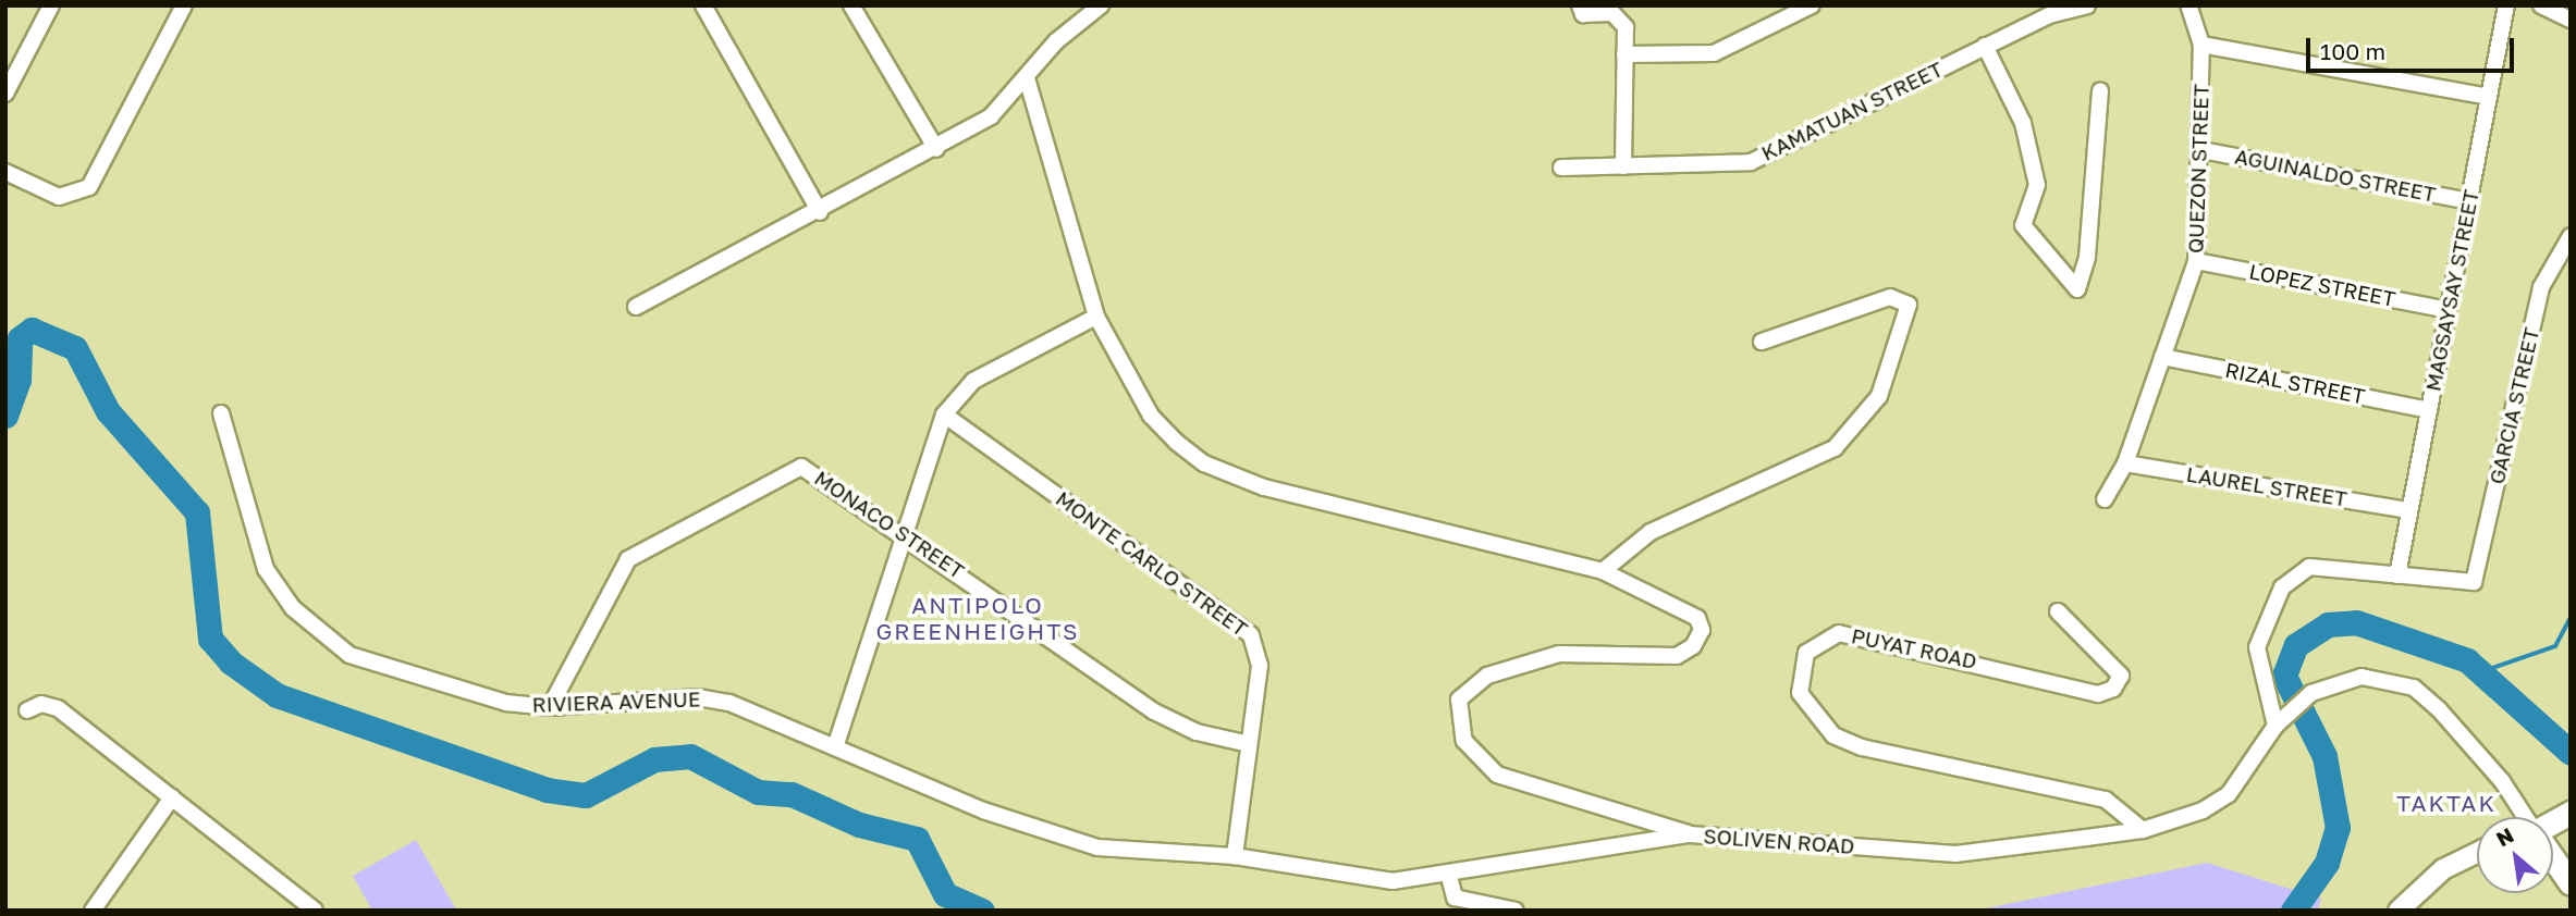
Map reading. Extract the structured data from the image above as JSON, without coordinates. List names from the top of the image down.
{
  "streets": {
    "street": [
      "KAMATUAN STREET",
      "QUEZON STREET",
      "AGUINALDO STREET",
      "LOPEZ STREET",
      "MAGSAYSAY STREET",
      "RIZAL STREET",
      "GARCIA STREET",
      "LAUREL STREET",
      "MONACO STREET",
      "MONTE CARLO STREET",
      "PUYAT ROAD",
      "RIVIERA AVENUE",
      "SOLIVEN ROAD"
    ]
  },
  "crossings": [
    ["QUEZON STREET", "AGUINALDO STREET"],
    ["QUEZON STREET", "LOPEZ STREET"],
    ["QUEZON STREET", "RIZAL STREET"],
    ["QUEZON STREET", "LAUREL STREET"],
    ["AGUINALDO STREET", "MAGSAYSAY STREET"],
    ["LOPEZ STREET", "MAGSAYSAY STREET"],
    ["MAGSAYSAY STREET", "RIZAL STREET"],
    ["MAGSAYSAY STREET", "GARCIA STREET"],
    ["MAGSAYSAY STREET", "LAUREL STREET"],
    ["MONACO STREET", "MONTE CARLO STREET"],
    ["MONACO STREET", "RIVIERA AVENUE"],
    ["MONTE CARLO STREET", "RIVIERA AVENUE"],
    ["MONTE CARLO STREET", "SOLIVEN ROAD"],
    ["PUYAT ROAD", "SOLIVEN ROAD"],
    ["RIVIERA AVENUE", "SOLIVEN ROAD"]
  ],
  "districts": ["ANTIPOLO GREENHEIGHTS", "TAKTAK"],
  "scale_bar": "100 m",
  "north": "top left"
}
